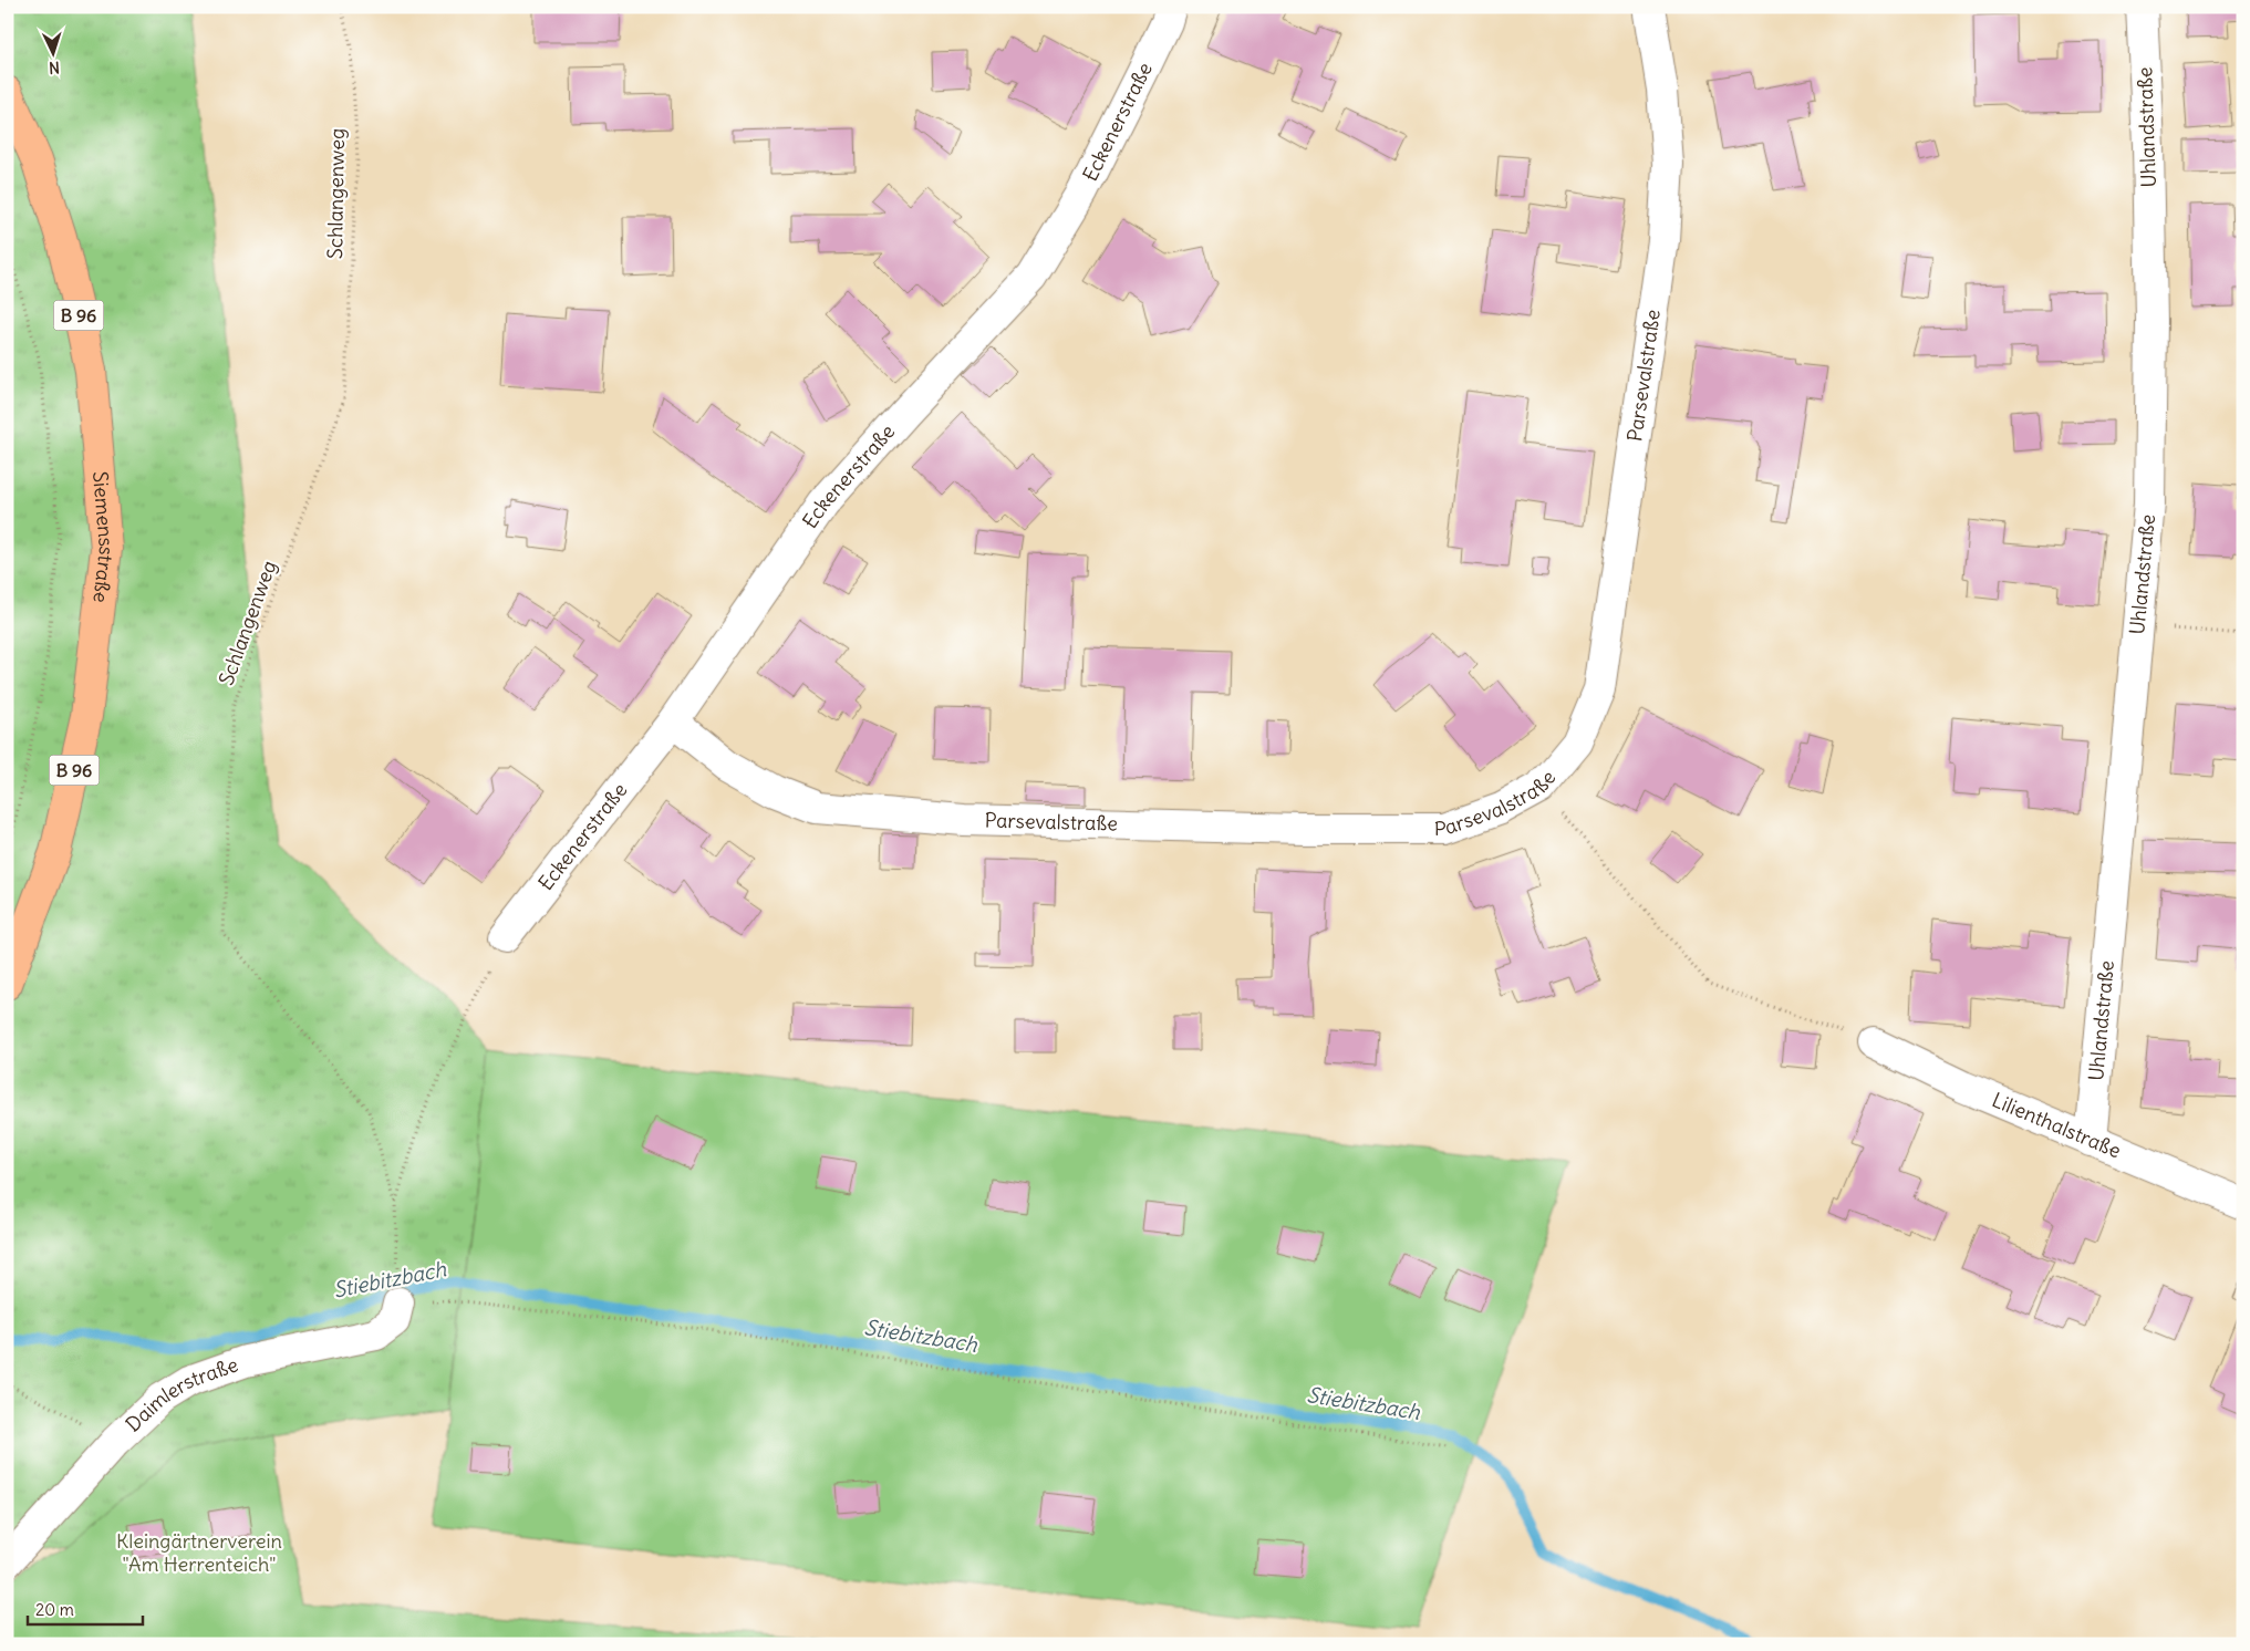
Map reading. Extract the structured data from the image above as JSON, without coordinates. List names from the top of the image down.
{
  "streets": {
    "main road": ["B 96", "Siemensstraße"],
    "street": [
      "Eckenerstraße",
      "Uhlandstraße",
      "Parsevalstraße",
      "Lilienthalstraße",
      "Daimlerstraße"
    ],
    "path": ["Schlangenweg"]
  },
  "crossings": [
    ["Eckenerstraße", "Parsevalstraße"],
    ["Uhlandstraße", "Lilienthalstraße"]
  ],
  "water": ["Stiebitzbach"],
  "parks": ["Kleingärtnerverein \"Am Herrenteich\""],
  "scale_bar": "20 m",
  "north": "bottom"
}
